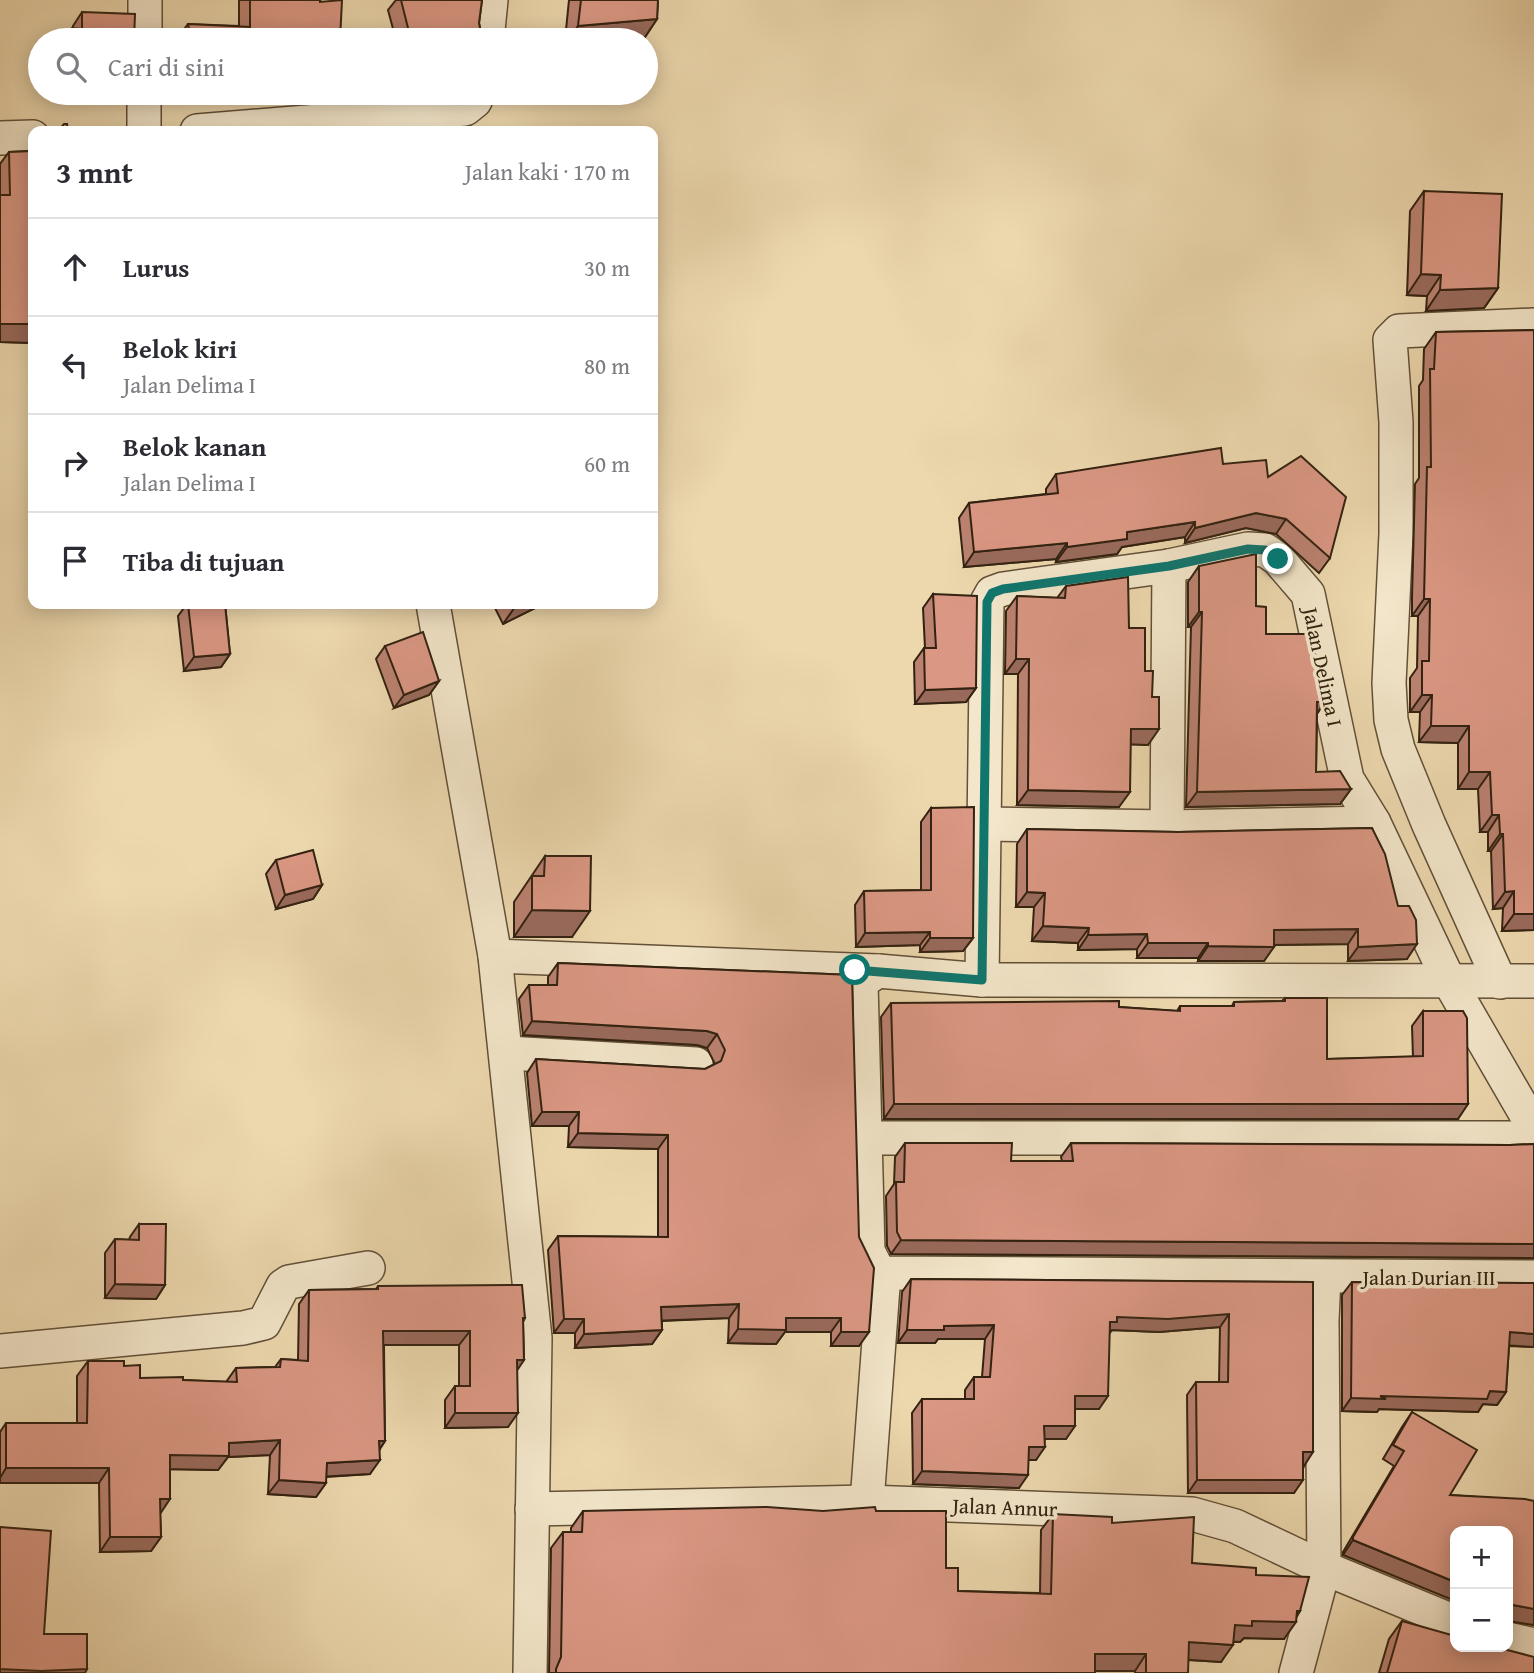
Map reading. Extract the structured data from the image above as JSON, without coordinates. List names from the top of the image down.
{
  "streets": {
    "street": ["Jalan Delima I", "Jalan Durian III", "Jalan Annur"]
  },
  "page": {
    "search": "Cari di sini",
    "heading": ["3 mnt", "Jalan kaki · 170 m"],
    "list": [
      ["Lurus", "30 m"],
      ["Belok kiri", "Jalan Delima I", "80 m"],
      ["Belok kanan", "Jalan Delima I", "60 m"],
      "Tiba di tujuan"
    ],
    "map_buttons": ["+", "−"]
  }
}
